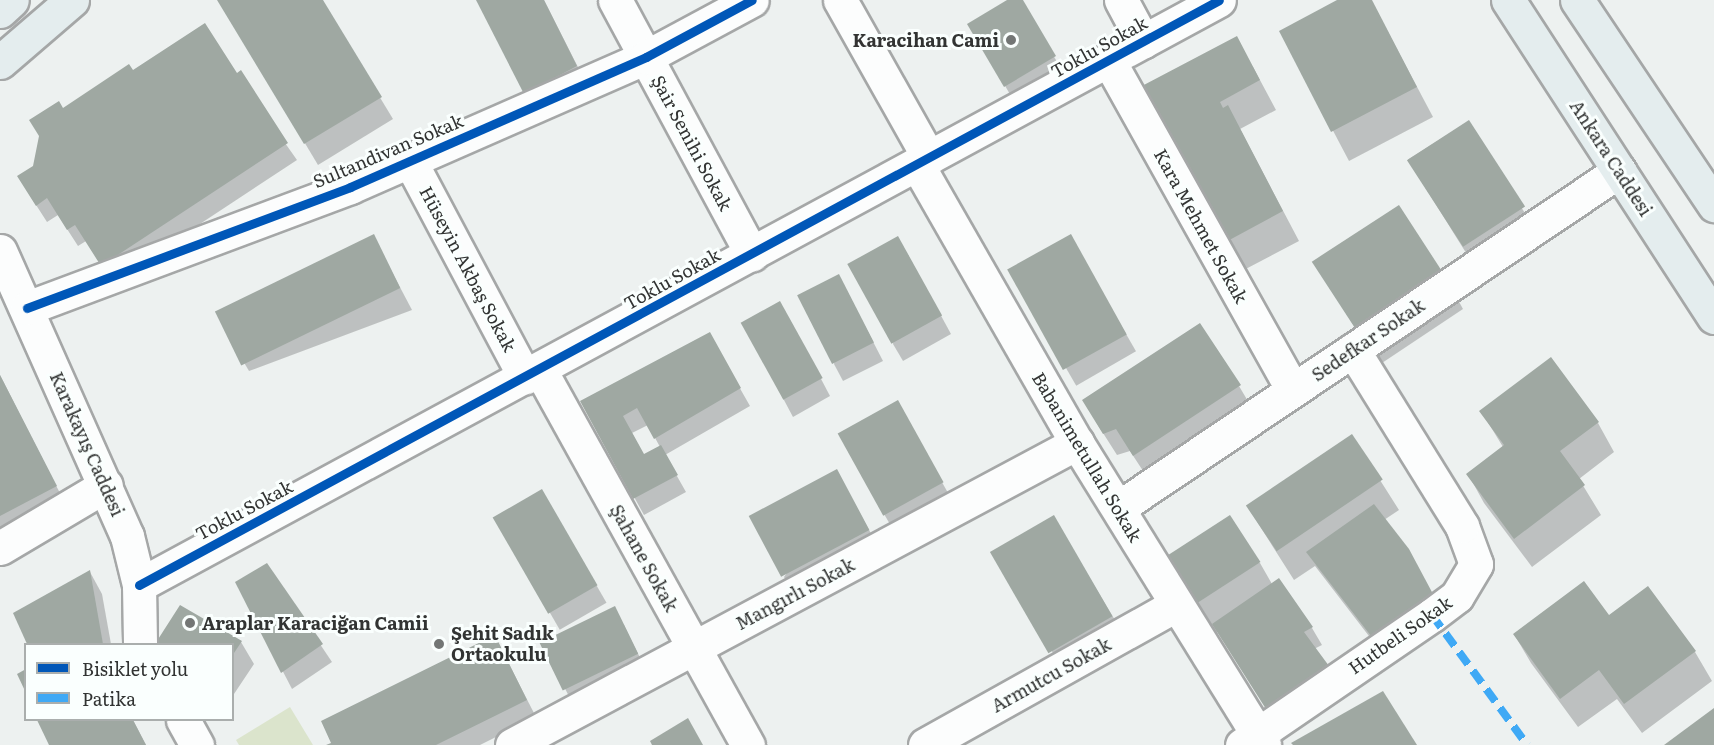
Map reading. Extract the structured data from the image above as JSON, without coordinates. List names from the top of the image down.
{
  "streets": {
    "main road": ["Ankara Caddesi"],
    "street": [
      "Toklu Sokak",
      "Şair Senihi Sokak",
      "Sultandivan Sokak",
      "Kara Mehmet Sokak",
      "Hüseyin Akbaş Sokak",
      "Sedefkar Sokak",
      "Karakayış Caddesi",
      "Babanimetullah Sokak",
      "Şahane Sokak",
      "Mangırlı Sokak",
      "Hutbeli Sokak",
      "Armutcu Sokak"
    ]
  },
  "crossings": [
    ["Toklu Sokak", "Şair Senihi Sokak"],
    ["Toklu Sokak", "Kara Mehmet Sokak"],
    ["Toklu Sokak", "Hüseyin Akbaş Sokak"],
    ["Toklu Sokak", "Karakayış Caddesi"],
    ["Toklu Sokak", "Babanimetullah Sokak"],
    ["Toklu Sokak", "Şahane Sokak"],
    ["Şair Senihi Sokak", "Sultandivan Sokak"],
    ["Sultandivan Sokak", "Hüseyin Akbaş Sokak"],
    ["Sultandivan Sokak", "Karakayış Caddesi"],
    ["Ankara Caddesi", "Sedefkar Sokak"],
    ["Kara Mehmet Sokak", "Sedefkar Sokak"],
    ["Hüseyin Akbaş Sokak", "Şahane Sokak"],
    ["Sedefkar Sokak", "Babanimetullah Sokak"],
    ["Sedefkar Sokak", "Hutbeli Sokak"],
    ["Babanimetullah Sokak", "Mangırlı Sokak"],
    ["Babanimetullah Sokak", "Hutbeli Sokak"],
    ["Babanimetullah Sokak", "Armutcu Sokak"],
    ["Şahane Sokak", "Mangırlı Sokak"]
  ],
  "places": ["Karacihan Cami", "Araplar Karaciğan Camii", "Şehit Sadık Ortaokulu"],
  "legend": ["Bisiklet yolu", "Patika"]
}
